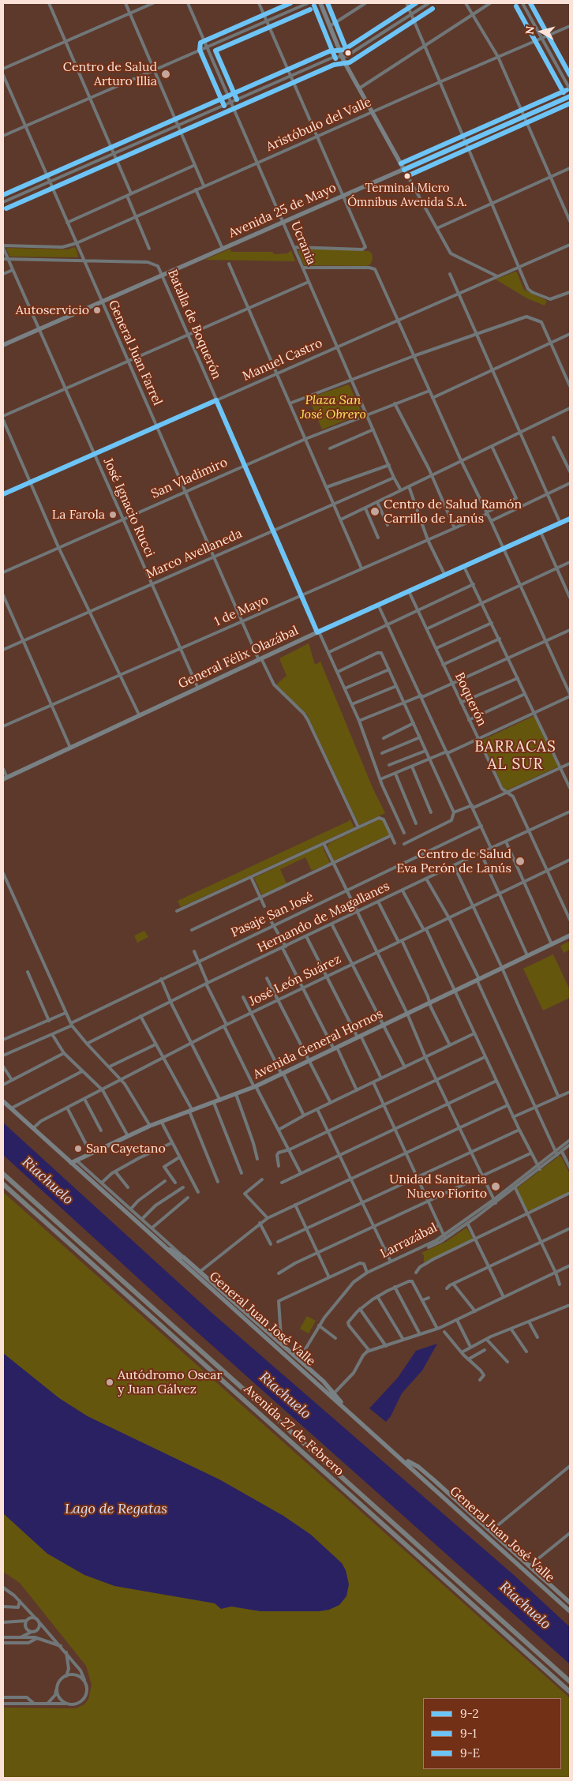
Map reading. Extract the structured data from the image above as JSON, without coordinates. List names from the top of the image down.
{
  "streets": {
    "main road": [
      "Avenida 25 de Mayo",
      "General Félix Olazábal",
      "Avenida General Hornos",
      "General Juan José Valle",
      "Avenida 27 de Febrero"
    ],
    "street": [
      "Aristóbulo del Valle",
      "Ucrania",
      "Batalla de Boquerón",
      "General Juan Farrel",
      "Manuel Castro",
      "San Vladimiro",
      "José Ignacio Rucci",
      "Marco Avellaneda",
      "1 de Mayo",
      "Boquerón",
      "Pasaje San José",
      "Hernando de Magallanes",
      "José León Suárez",
      "Larrazábal"
    ]
  },
  "crossings": [
    ["Aristóbulo del Valle", "Ucrania"],
    ["Aristóbulo del Valle", "General Juan Farrel"],
    ["Aristóbulo del Valle", "José Ignacio Rucci"],
    ["Avenida 25 de Mayo", "Ucrania"],
    ["Avenida 25 de Mayo", "Batalla de Boquerón"],
    ["Avenida 25 de Mayo", "General Juan Farrel"],
    ["Avenida 25 de Mayo", "José Ignacio Rucci"],
    ["Ucrania", "Manuel Castro"],
    ["Ucrania", "San Vladimiro"],
    ["Ucrania", "Marco Avellaneda"],
    ["Batalla de Boquerón", "General Juan Farrel"],
    ["Batalla de Boquerón", "Manuel Castro"],
    ["Batalla de Boquerón", "San Vladimiro"],
    ["Batalla de Boquerón", "Marco Avellaneda"],
    ["Batalla de Boquerón", "1 de Mayo"],
    ["Batalla de Boquerón", "General Félix Olazábal"],
    ["General Juan Farrel", "Manuel Castro"],
    ["General Juan Farrel", "San Vladimiro"],
    ["General Juan Farrel", "Marco Avellaneda"],
    ["General Juan Farrel", "1 de Mayo"],
    ["General Juan Farrel", "General Félix Olazábal"],
    ["Manuel Castro", "José Ignacio Rucci"],
    ["San Vladimiro", "José Ignacio Rucci"],
    ["José Ignacio Rucci", "Marco Avellaneda"],
    ["José Ignacio Rucci", "1 de Mayo"],
    ["José Ignacio Rucci", "General Félix Olazábal"],
    ["General Félix Olazábal", "Boquerón"],
    ["Boquerón", "Hernando de Magallanes"],
    ["Boquerón", "José León Suárez"],
    ["José León Suárez", "General Juan José Valle"],
    ["Avenida General Hornos", "General Juan José Valle"],
    ["Larrazábal", "General Juan José Valle"]
  ],
  "districts": ["BARRACAS AL SUR"],
  "water": ["Riachuelo", "Lago de Regatas"],
  "parks": ["Plaza San José Obrero"],
  "places": [
    "Centro de Salud Arturo Illia",
    "Terminal Micro Ómnibus Avenida S.A.",
    "Autoservicio",
    "Centro de Salud Ramón Carrillo de Lanús",
    "La Farola",
    "Centro de Salud Eva Perón de Lanús",
    "San Cayetano",
    "Unidad Sanitaria Nuevo Fiorito",
    "Autódromo Oscar y Juan Gálvez"
  ],
  "lines": ["transit line 9-E", "transit line 9-1", "transit line 9-2"],
  "legend": ["9-2", "9-1", "9-E"],
  "north": "left"
}
